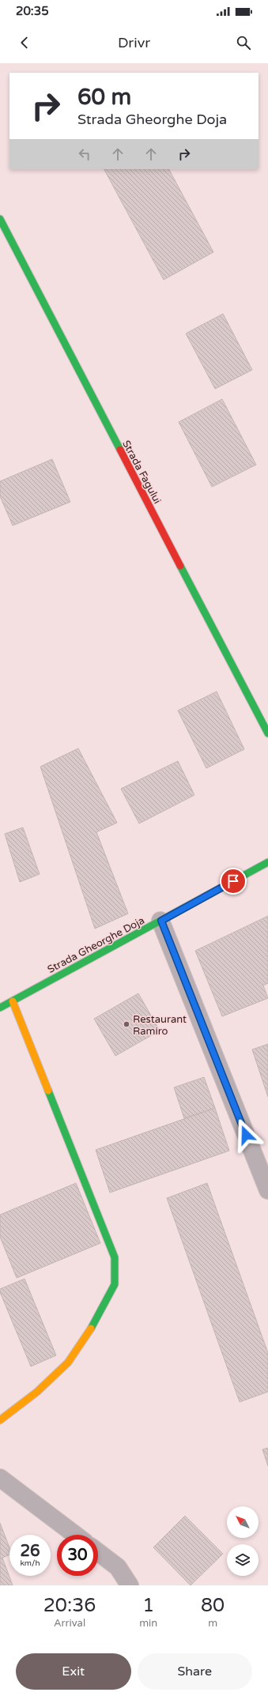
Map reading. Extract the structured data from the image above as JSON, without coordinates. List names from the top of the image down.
{
  "streets": {
    "street": ["Strada Fagului", "Strada Gheorghe Doja"]
  },
  "places": ["Restaurant Ramiro"],
  "north": "top left",
  "page": {
    "status": "20:35",
    "header": "Drivr",
    "turn": ["60 m", "Strada Gheorghe Doja"],
    "speed": "26 km/h",
    "limit": "30",
    "eta": [
      "20:36",
      "Arrival",
      "1",
      "min",
      "80",
      "m"
    ],
    "buttons": ["Exit", "Share"]
  }
}
